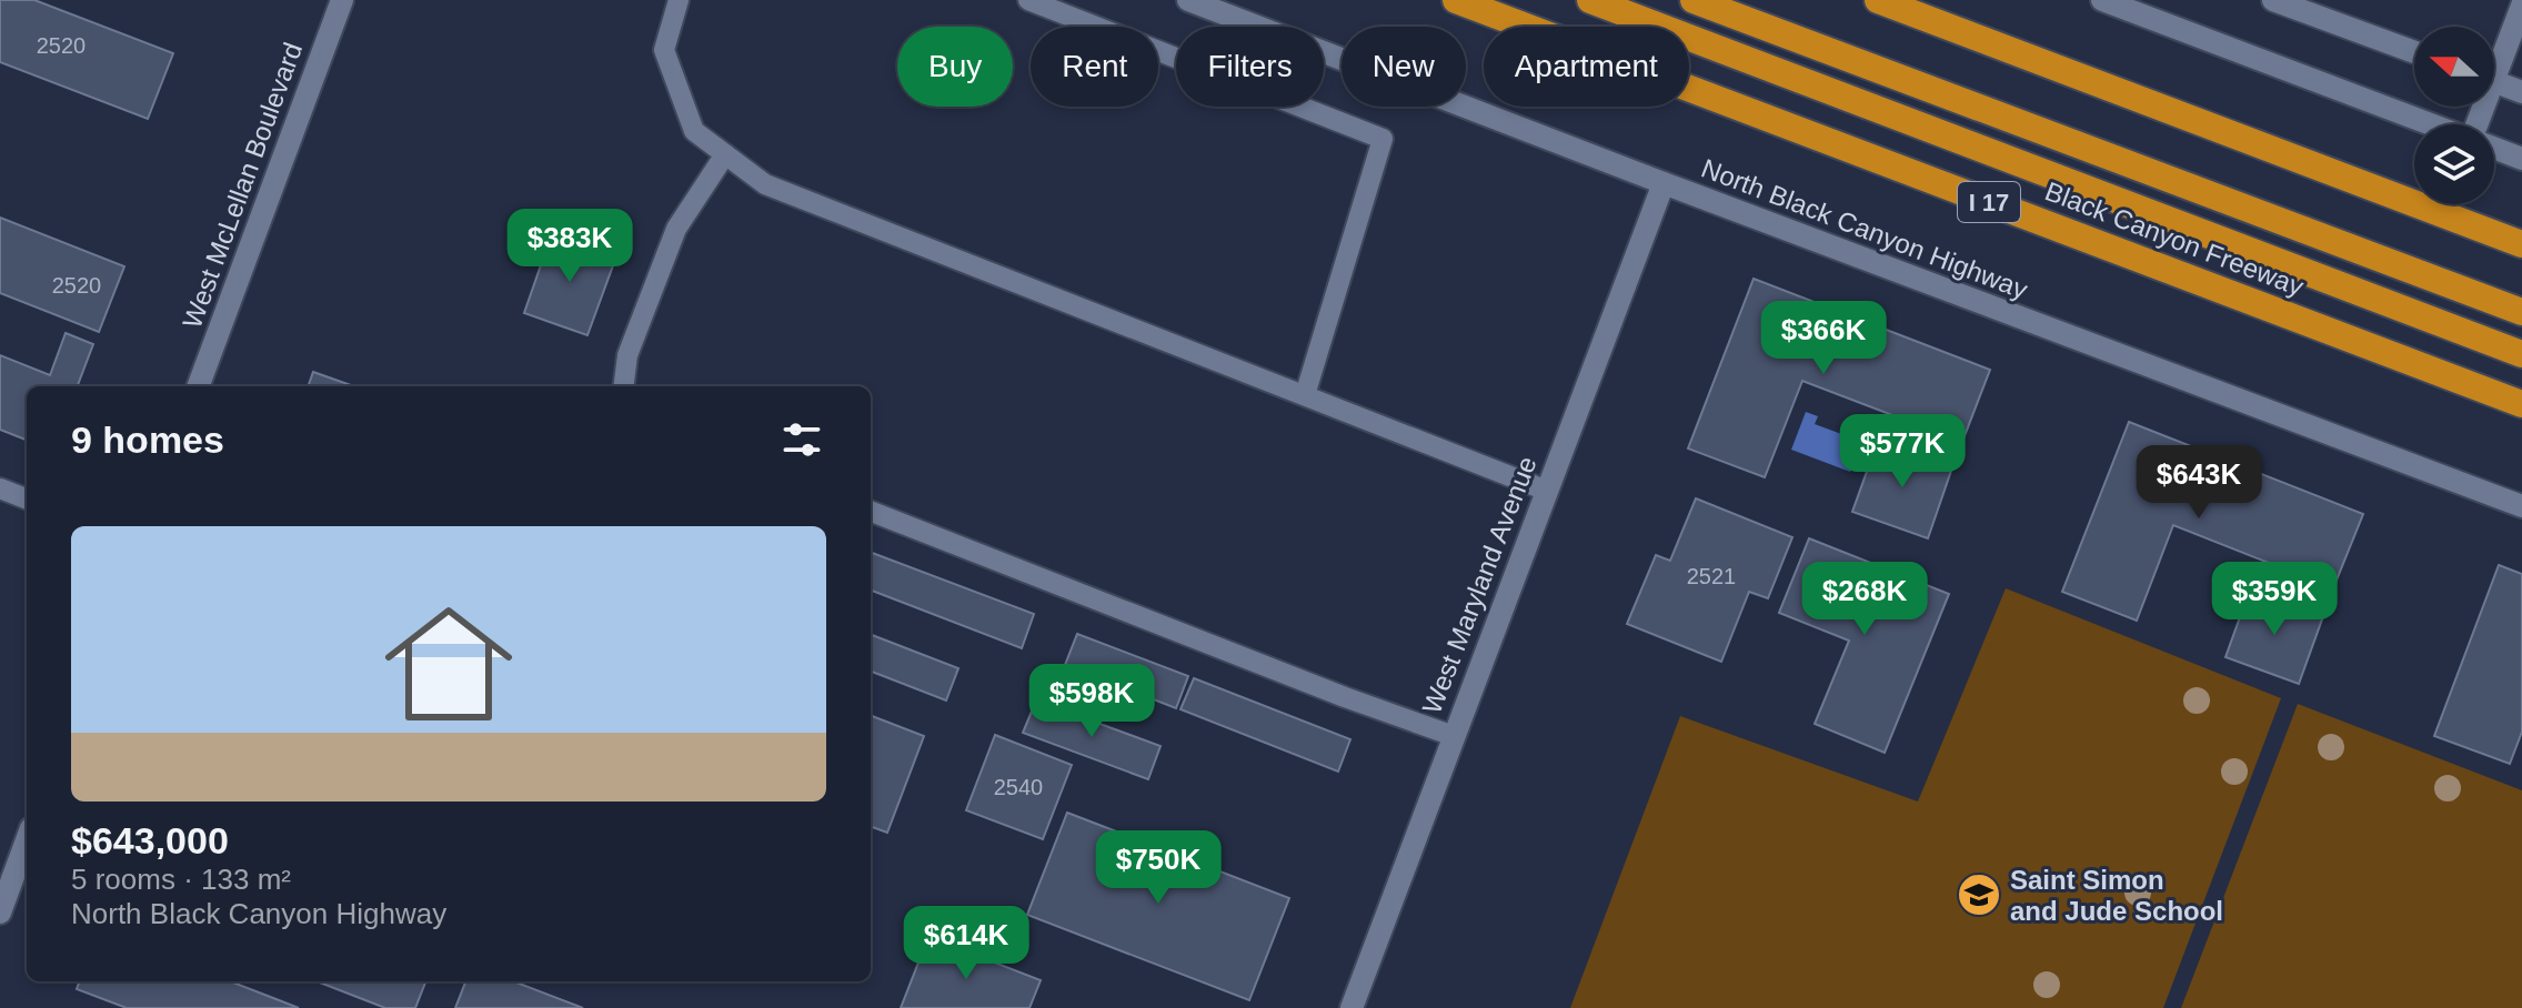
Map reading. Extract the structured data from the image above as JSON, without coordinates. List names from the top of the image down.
{
  "streets": {
    "highway": ["I 17", "Black Canyon Freeway"],
    "main road": ["West McLellan Boulevard", "North Black Canyon Highway", "West Maryland Avenue"]
  },
  "crossings": [
    ["North Black Canyon Highway", "West Maryland Avenue"]
  ],
  "places": {
    "school or university": ["Saint Simon and Jude School"]
  },
  "house_numbers": [
    "2520",
    "2520",
    "2521",
    "2540"
  ],
  "north": "left",
  "page": {
    "chip": [
      "Buy",
      "Rent",
      "Filters",
      "New",
      "Apartment"
    ],
    "price": [
      "$383K",
      "$366K",
      "$577K",
      "$643K",
      "$268K",
      "$359K",
      "$598K",
      "$750K",
      "$614K"
    ],
    "heading": "9 homes",
    "list": [
      {
        "name": "$643,000",
        "note": "5 rooms · 133 m² · North Black Canyon Highway"
      }
    ]
  }
}
